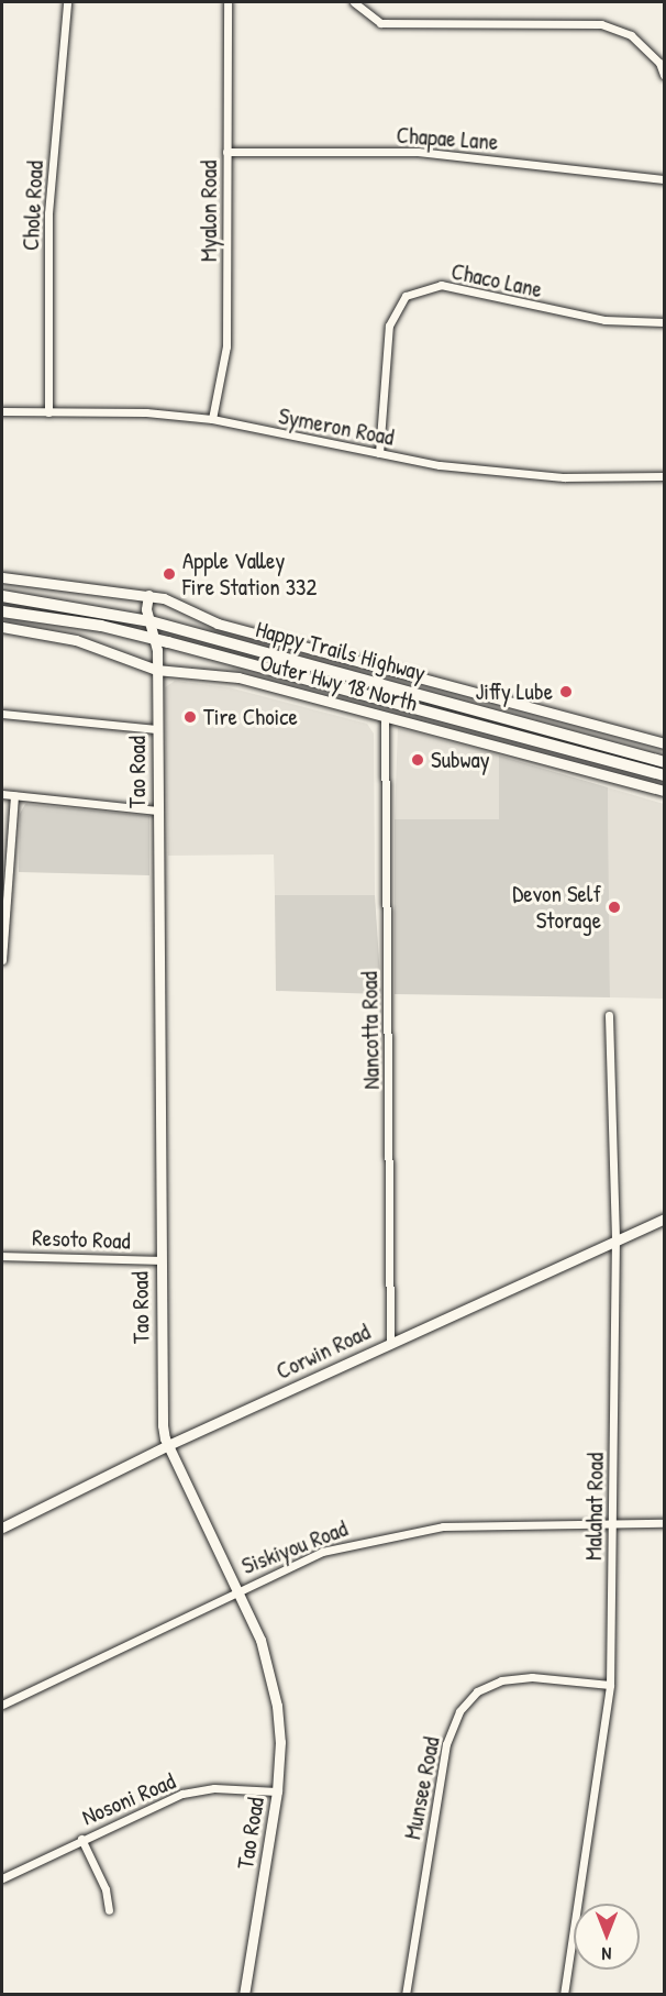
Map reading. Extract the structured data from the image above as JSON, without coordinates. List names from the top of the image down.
{
  "streets": {
    "main road": ["Happy Trails Highway"],
    "street": [
      "Chapae Lane",
      "Chole Road",
      "Myalon Road",
      "Chaco Lane",
      "Symeron Road",
      "Outer Hwy 18 North",
      "Tao Road",
      "Nancotta Road",
      "Resoto Road",
      "Corwin Road",
      "Malahat Road",
      "Siskiyou Road",
      "Munsee Road",
      "Nosoni Road"
    ]
  },
  "crossings": [
    ["Chapae Lane", "Myalon Road"],
    ["Chole Road", "Symeron Road"],
    ["Myalon Road", "Symeron Road"],
    ["Chaco Lane", "Symeron Road"],
    ["Happy Trails Highway", "Tao Road"],
    ["Outer Hwy 18 North", "Tao Road"],
    ["Outer Hwy 18 North", "Nancotta Road"],
    ["Tao Road", "Resoto Road"],
    ["Tao Road", "Corwin Road"],
    ["Tao Road", "Siskiyou Road"],
    ["Tao Road", "Nosoni Road"],
    ["Nancotta Road", "Corwin Road"],
    ["Corwin Road", "Malahat Road"],
    ["Malahat Road", "Siskiyou Road"],
    ["Malahat Road", "Munsee Road"]
  ],
  "places": [
    "Apple Valley Fire Station 332",
    "Jiffy Lube",
    "Tire Choice",
    "Subway",
    "Devon Self Storage"
  ],
  "north": "bottom"
}
